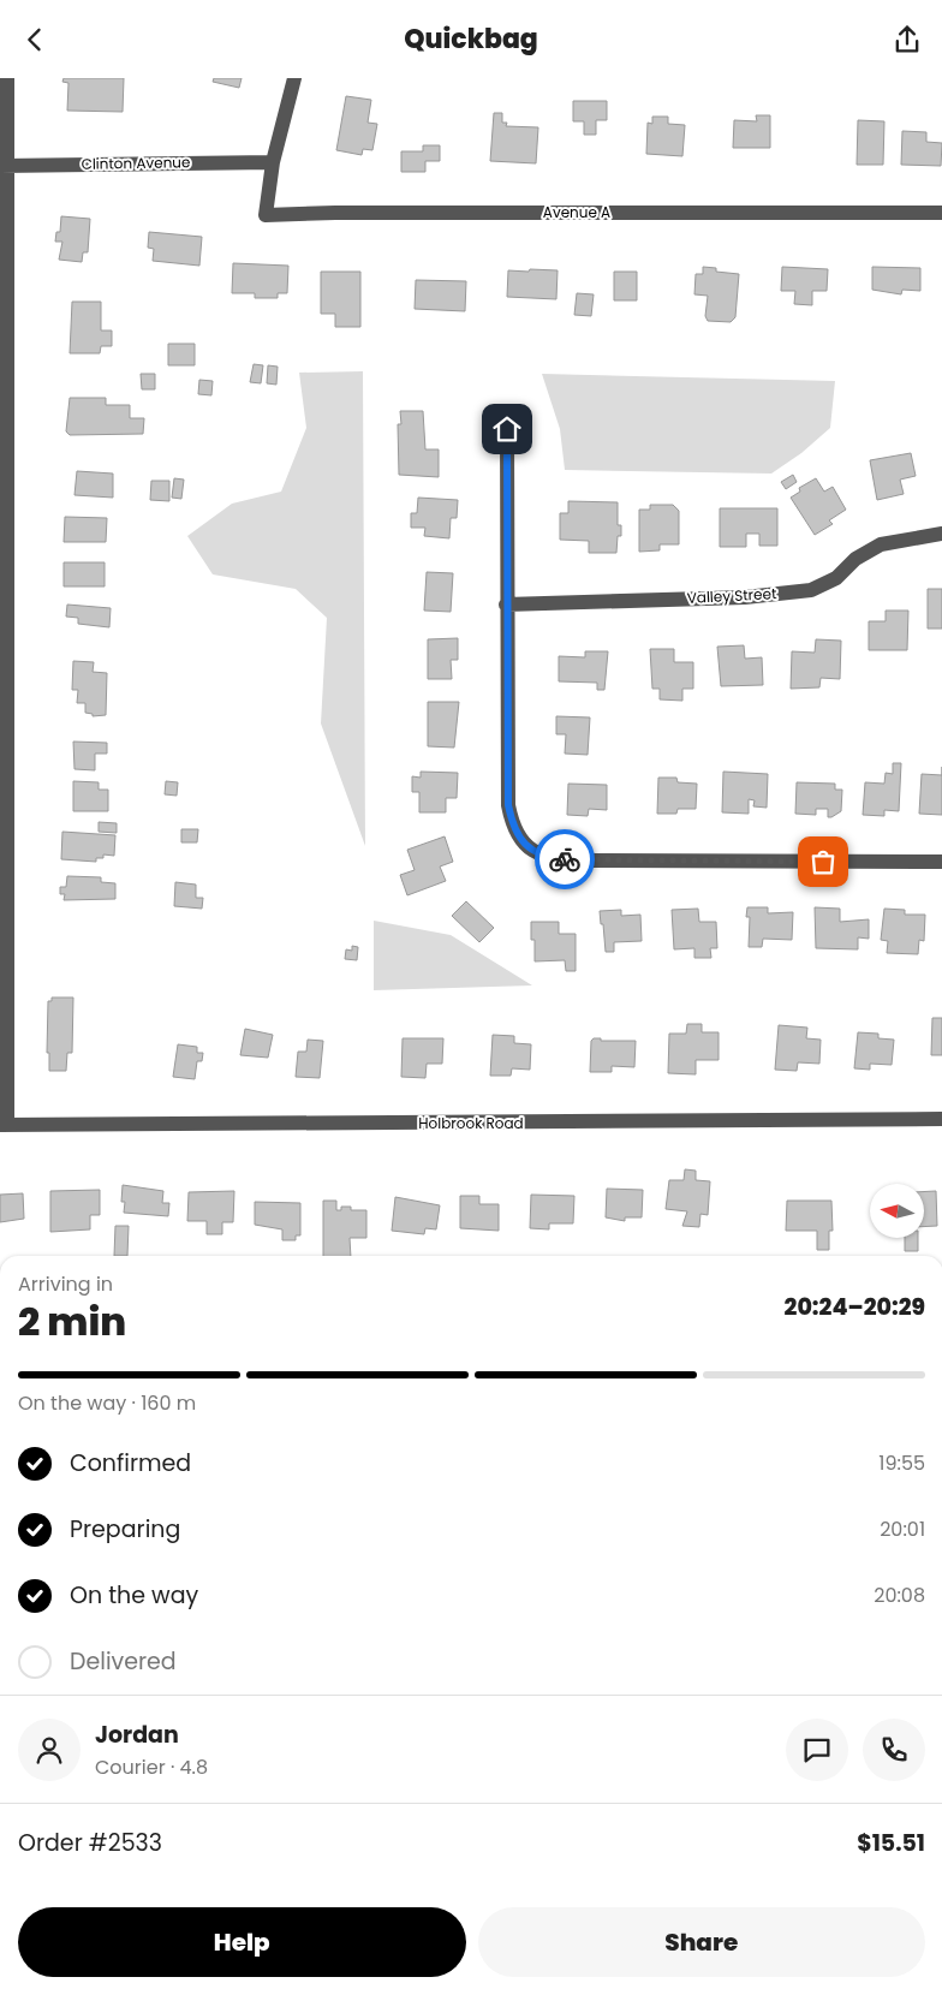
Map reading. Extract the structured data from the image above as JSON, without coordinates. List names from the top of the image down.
{
  "streets": {
    "street": [
      "Clinton Avenue",
      "Avenue A",
      "Valley Street",
      "Holbrook Road"
    ]
  },
  "crossings": [
    ["Clinton Avenue", "Avenue A"]
  ],
  "north": "left",
  "page": {
    "header": "Quickbag",
    "heading": ["2 min", "Arriving in", "20:24–20:29"],
    "panel": [
      "Jordan",
      "Courier · 4.8",
      "Order #2533",
      "$15.51"
    ],
    "bar": "On the way · 160 m",
    "list": [
      ["Confirmed", "19:55"],
      ["Preparing", "20:01"],
      ["On the way", "20:08"],
      "Delivered"
    ],
    "buttons": ["Help", "Share"]
  }
}
